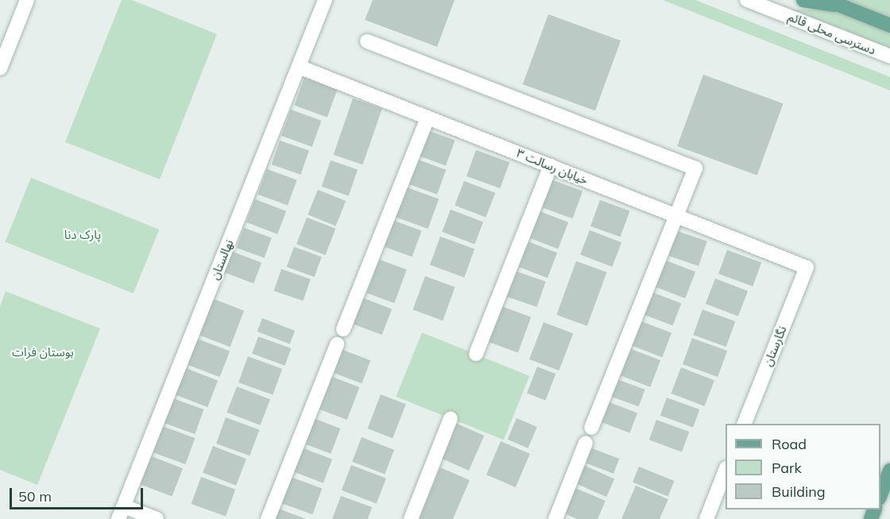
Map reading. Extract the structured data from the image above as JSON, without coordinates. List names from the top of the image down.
{
  "streets": {
    "street": [
      "دسترسی محلی قائم",
      "خیابان رسالت ۳",
      "نهالستان",
      "نگارستان"
    ]
  },
  "crossings": [
    ["خیابان رسالت ۳", "نهالستان"],
    ["خیابان رسالت ۳", "نگارستان"]
  ],
  "parks": ["پارک دنا", "بوستان فرات"],
  "legend": ["Road", "Park", "Building"],
  "scale_bar": "50 m"
}
